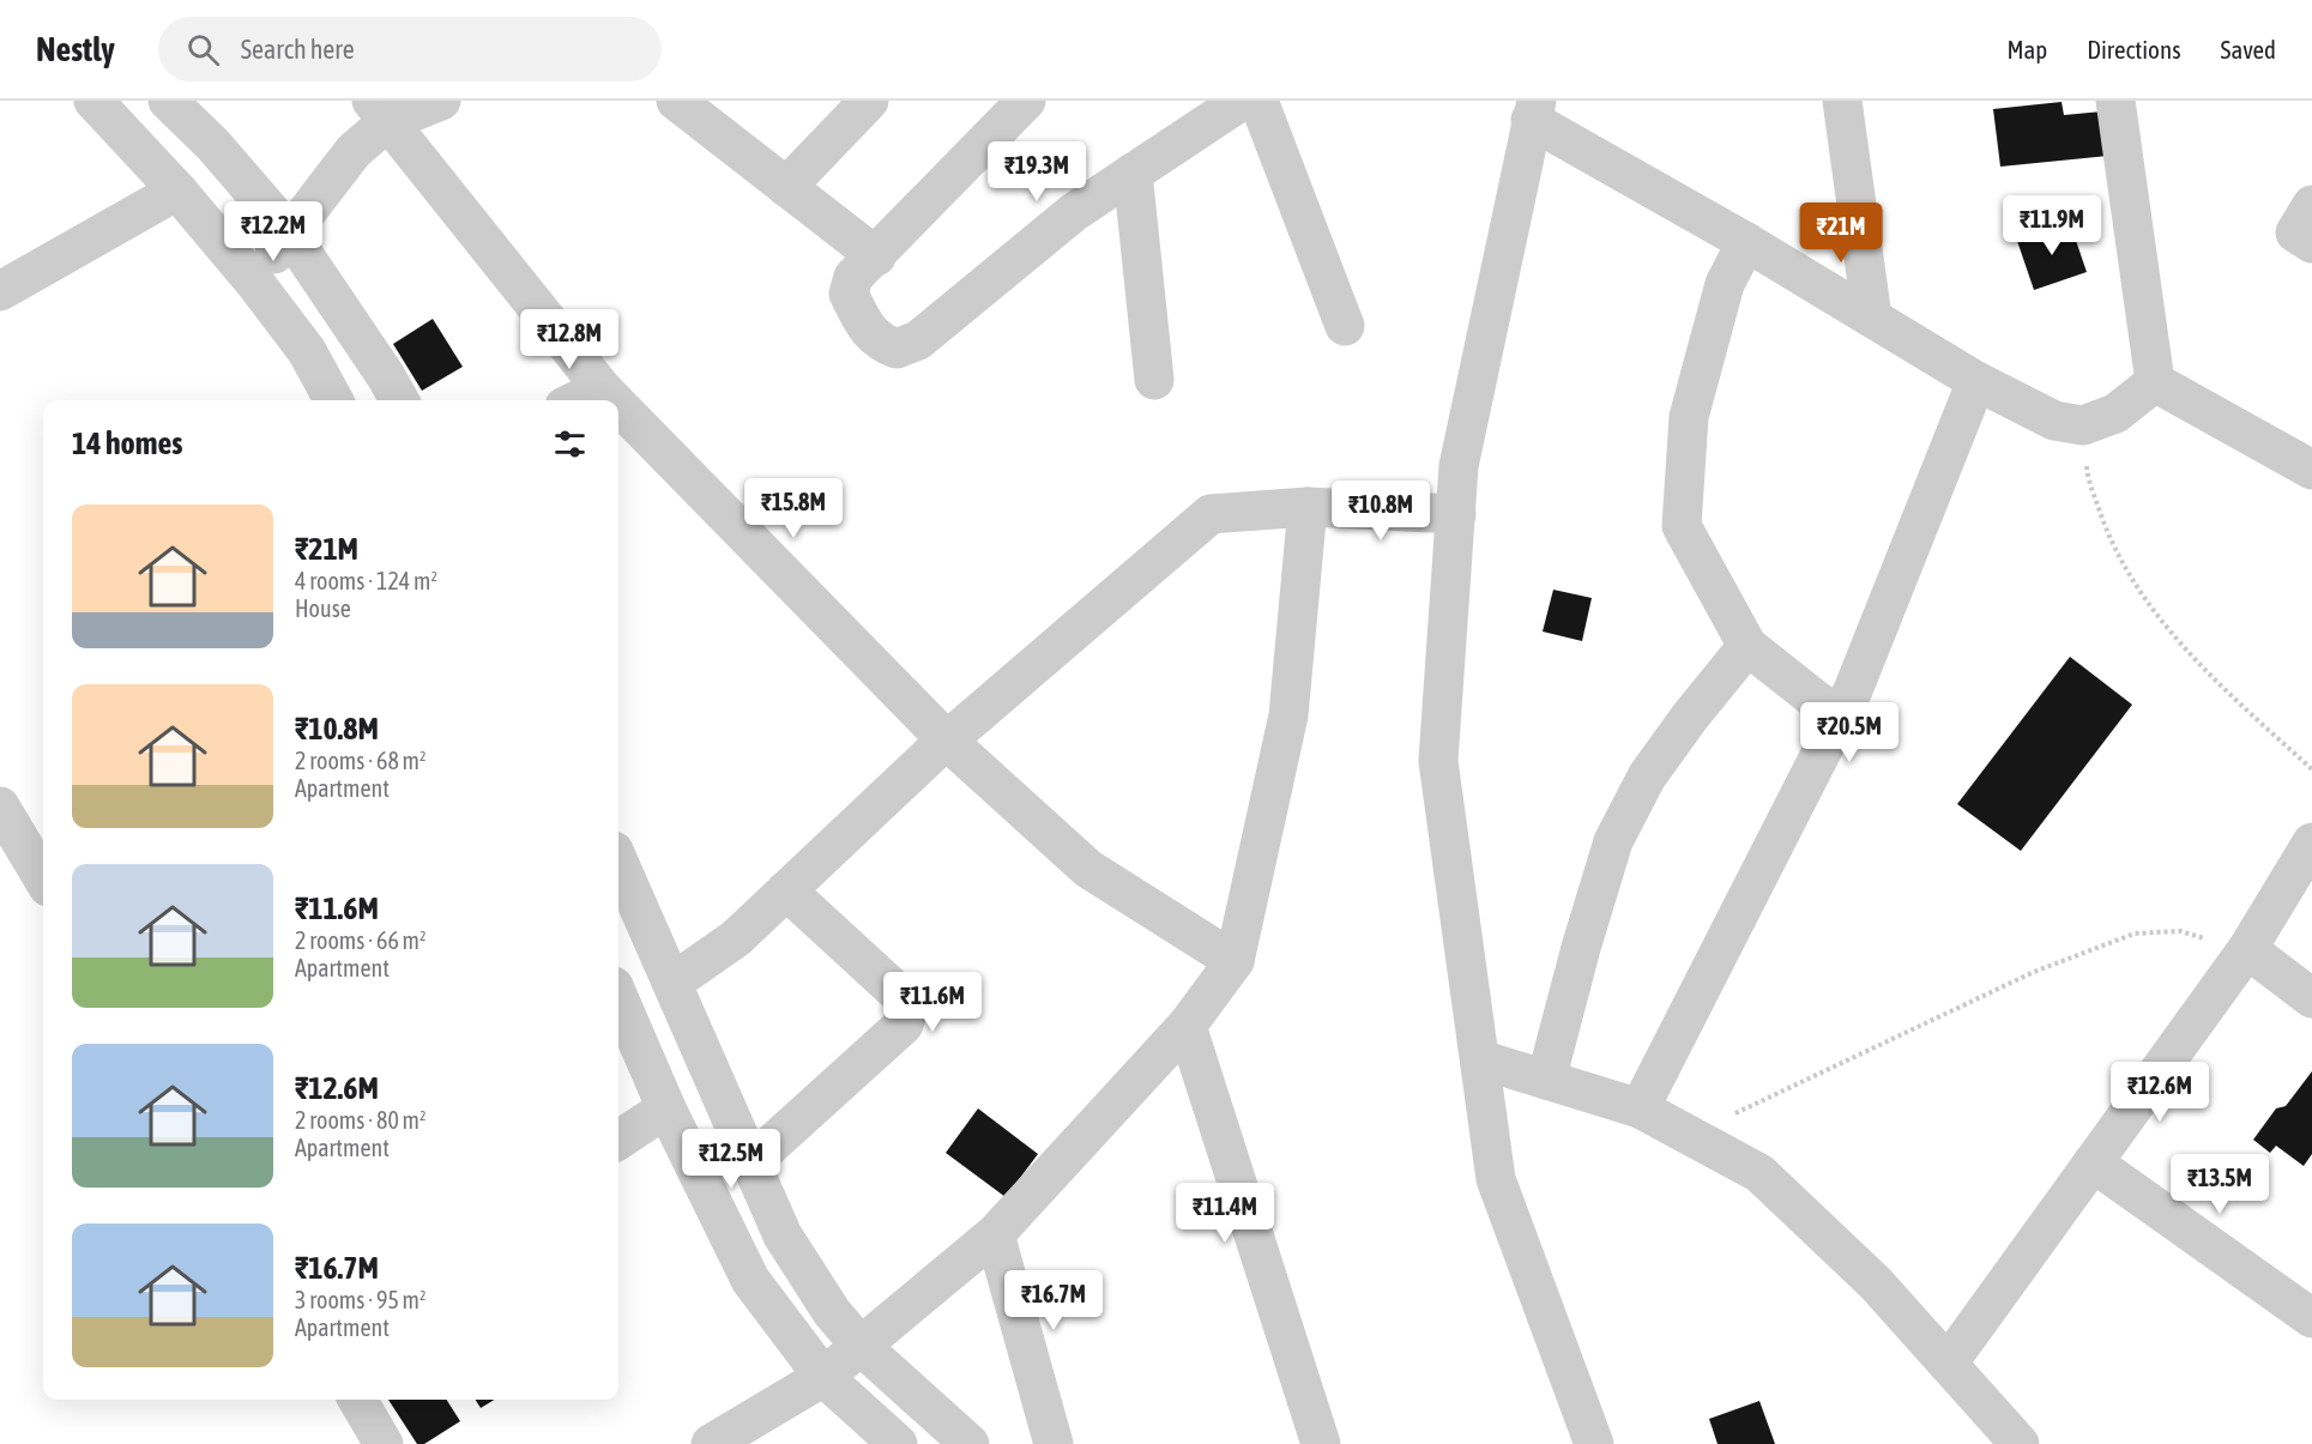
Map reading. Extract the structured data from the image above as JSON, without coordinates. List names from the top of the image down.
{
  "page": {
    "header": "Nestly",
    "search": "Search here",
    "nav": ["Map", "Directions", "Saved"],
    "price": [
      "₹19.3M",
      "₹11.9M",
      "₹12.2M",
      "₹21M",
      "₹12.8M",
      "₹15.8M",
      "₹10.8M",
      "₹20.5M",
      "₹11.6M",
      "₹12.6M",
      "₹12.5M",
      "₹13.5M",
      "₹11.4M",
      "₹16.7M"
    ],
    "heading": "14 homes",
    "list": [
      {
        "name": "₹21M",
        "note": "4 rooms · 124 m² · House"
      },
      {
        "name": "₹10.8M",
        "note": "2 rooms · 68 m² · Apartment"
      },
      {
        "name": "₹11.6M",
        "note": "2 rooms · 66 m² · Apartment"
      },
      {
        "name": "₹12.6M",
        "note": "2 rooms · 80 m² · Apartment"
      },
      {
        "name": "₹16.7M",
        "note": "3 rooms · 95 m² · Apartment"
      }
    ]
  }
}
